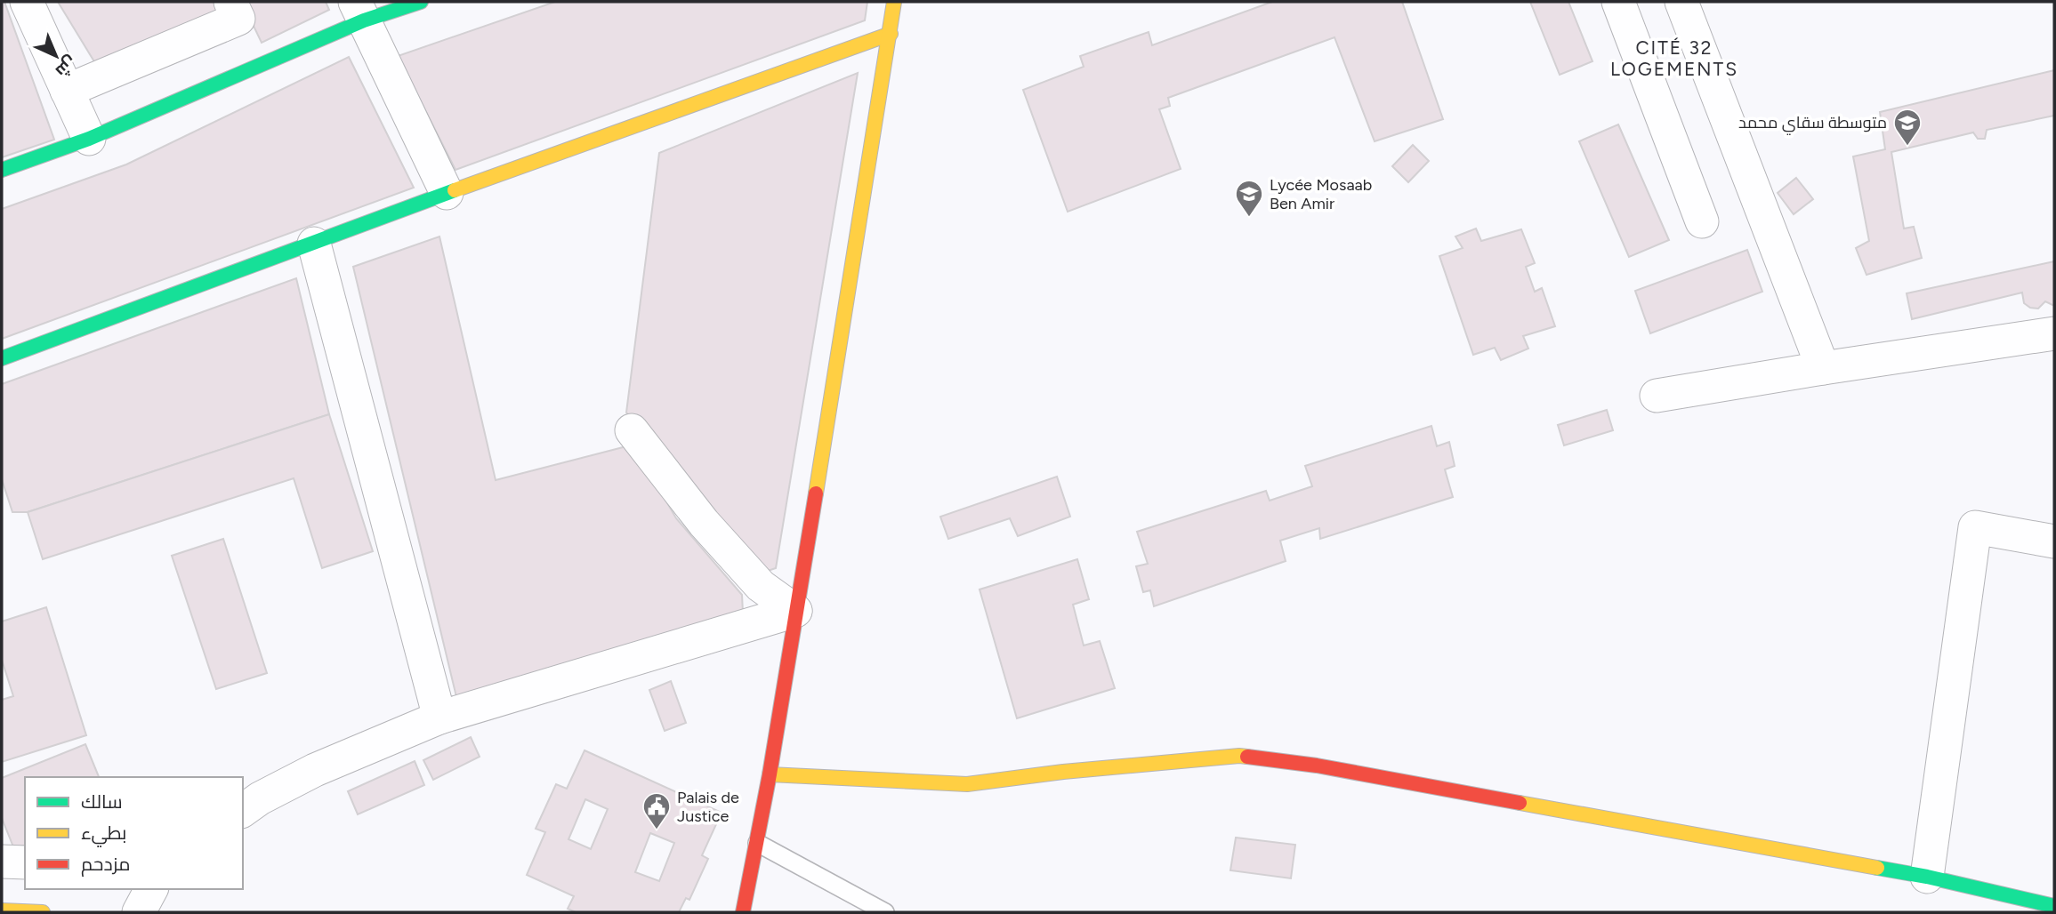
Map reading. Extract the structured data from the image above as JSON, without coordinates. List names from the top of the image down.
{
  "districts": ["CITÉ 32 LOGEMENTS"],
  "places": {
    "school or university": ["متوسطة سقاي محمد", "Lycée Mosaab Ben Amir"],
    "public building": ["Palais de Justice"]
  },
  "legend": ["سالك", "بطيء", "مزدحم"],
  "north": "bottom right"
}
